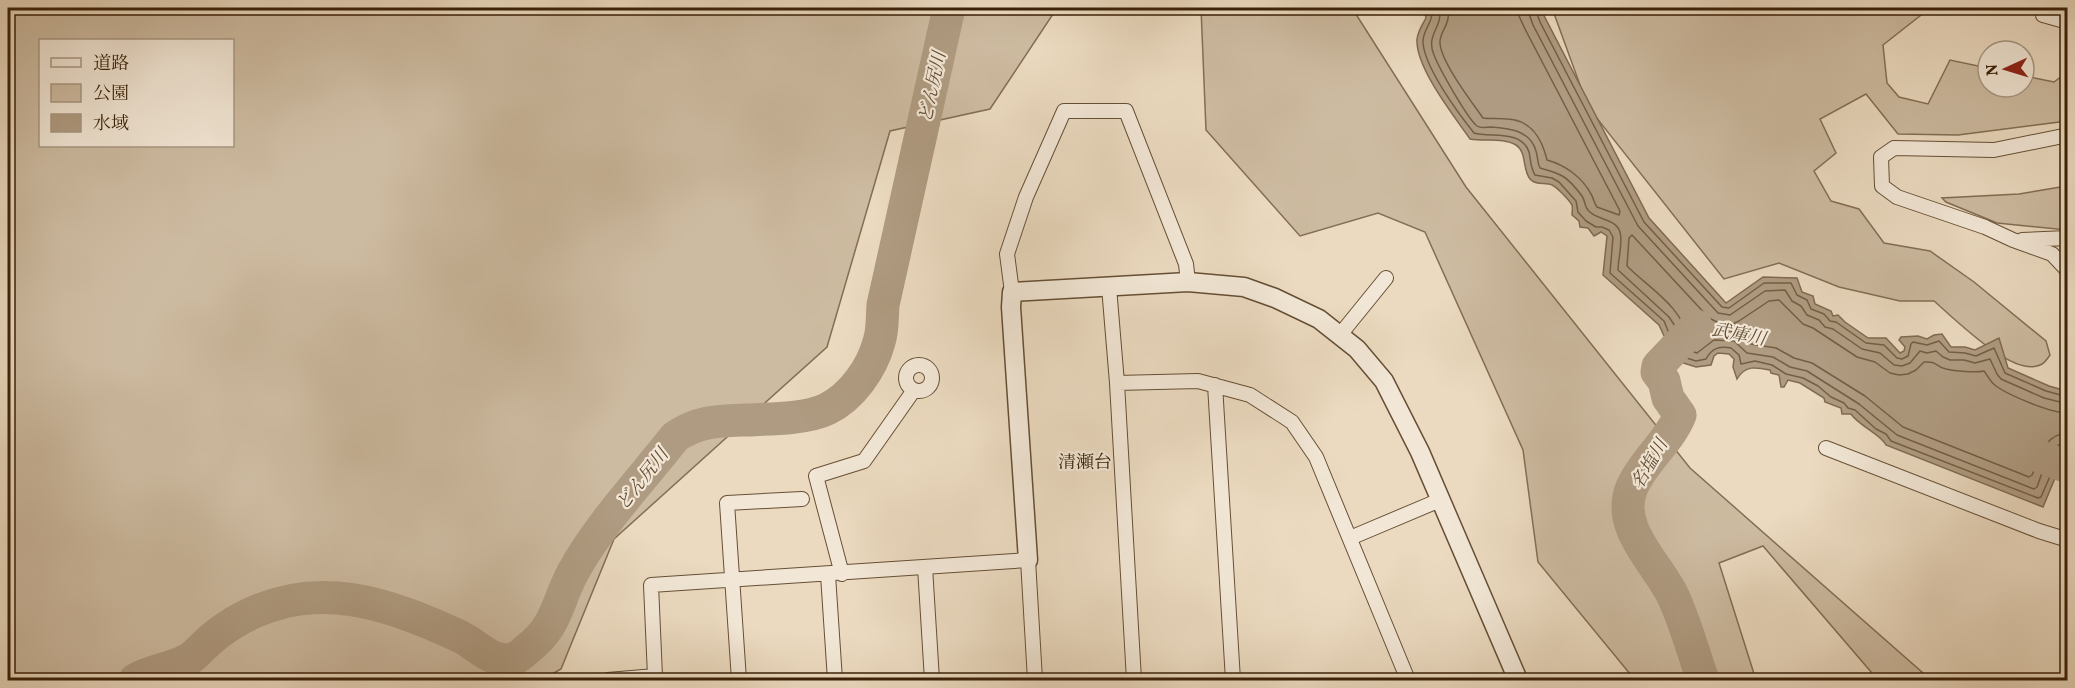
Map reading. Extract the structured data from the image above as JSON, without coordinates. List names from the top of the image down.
{
  "districts": ["清瀬台"],
  "water": ["どん尻川", "武庫川", "名塩川"],
  "legend": ["道路", "公園", "水域"],
  "north": "left"
}
